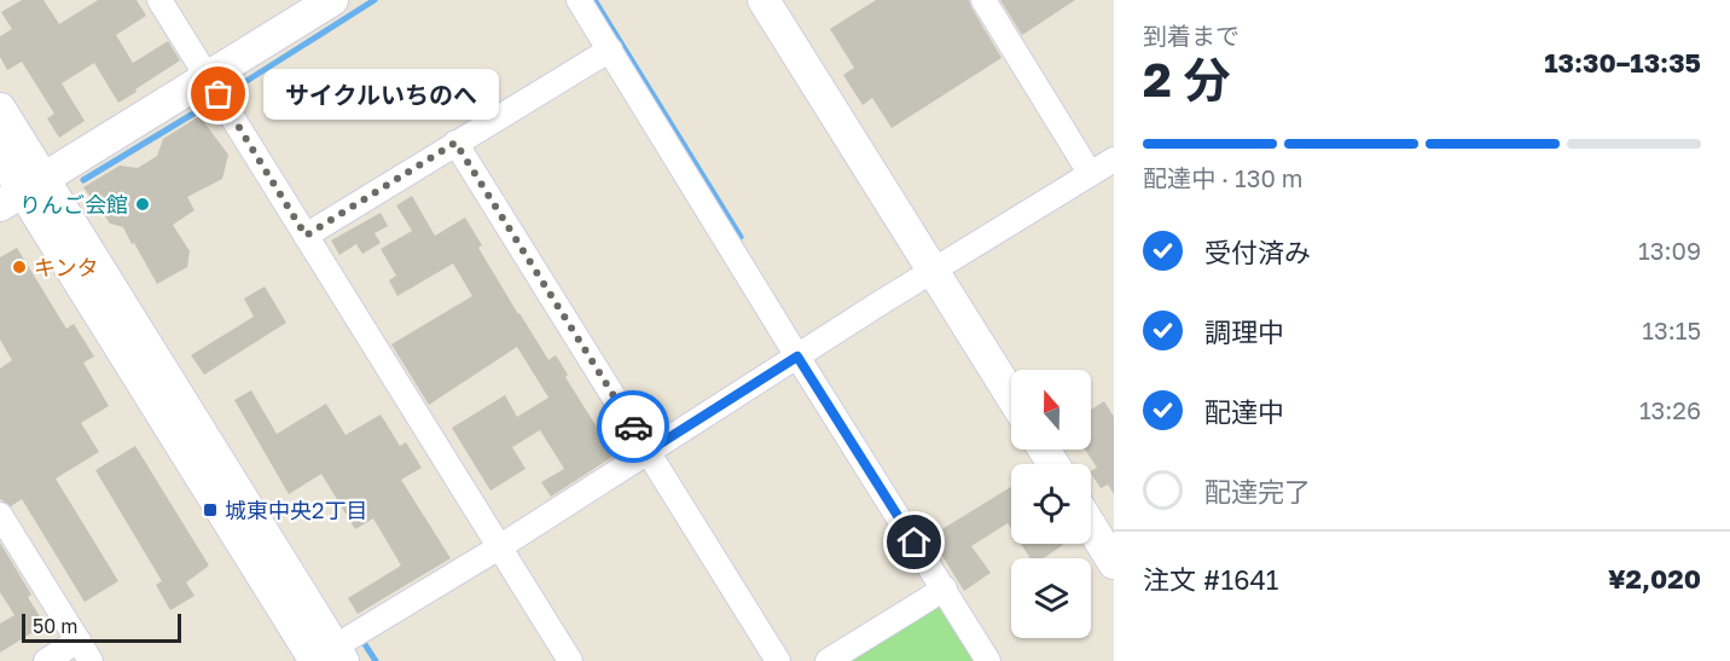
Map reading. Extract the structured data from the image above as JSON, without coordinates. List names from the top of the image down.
{
  "places": {
    "other": ["サイクルいちのへ", "りんご会館", "キンタ"],
    "transit": ["城東中央2丁目"]
  },
  "scale_bar": "50 m",
  "north": "top",
  "page": {
    "heading": ["2 分", "到着まで", "13:30–13:35"],
    "panel": ["注文 #1641", "¥2,020"],
    "bubble": "サイクルいちのへ",
    "bar": "配達中 · 130 m",
    "list": [
      ["受付済み", "13:09"],
      ["調理中", "13:15"],
      ["配達中", "13:26"],
      "配達完了"
    ],
    "scale": "50 m"
  }
}
